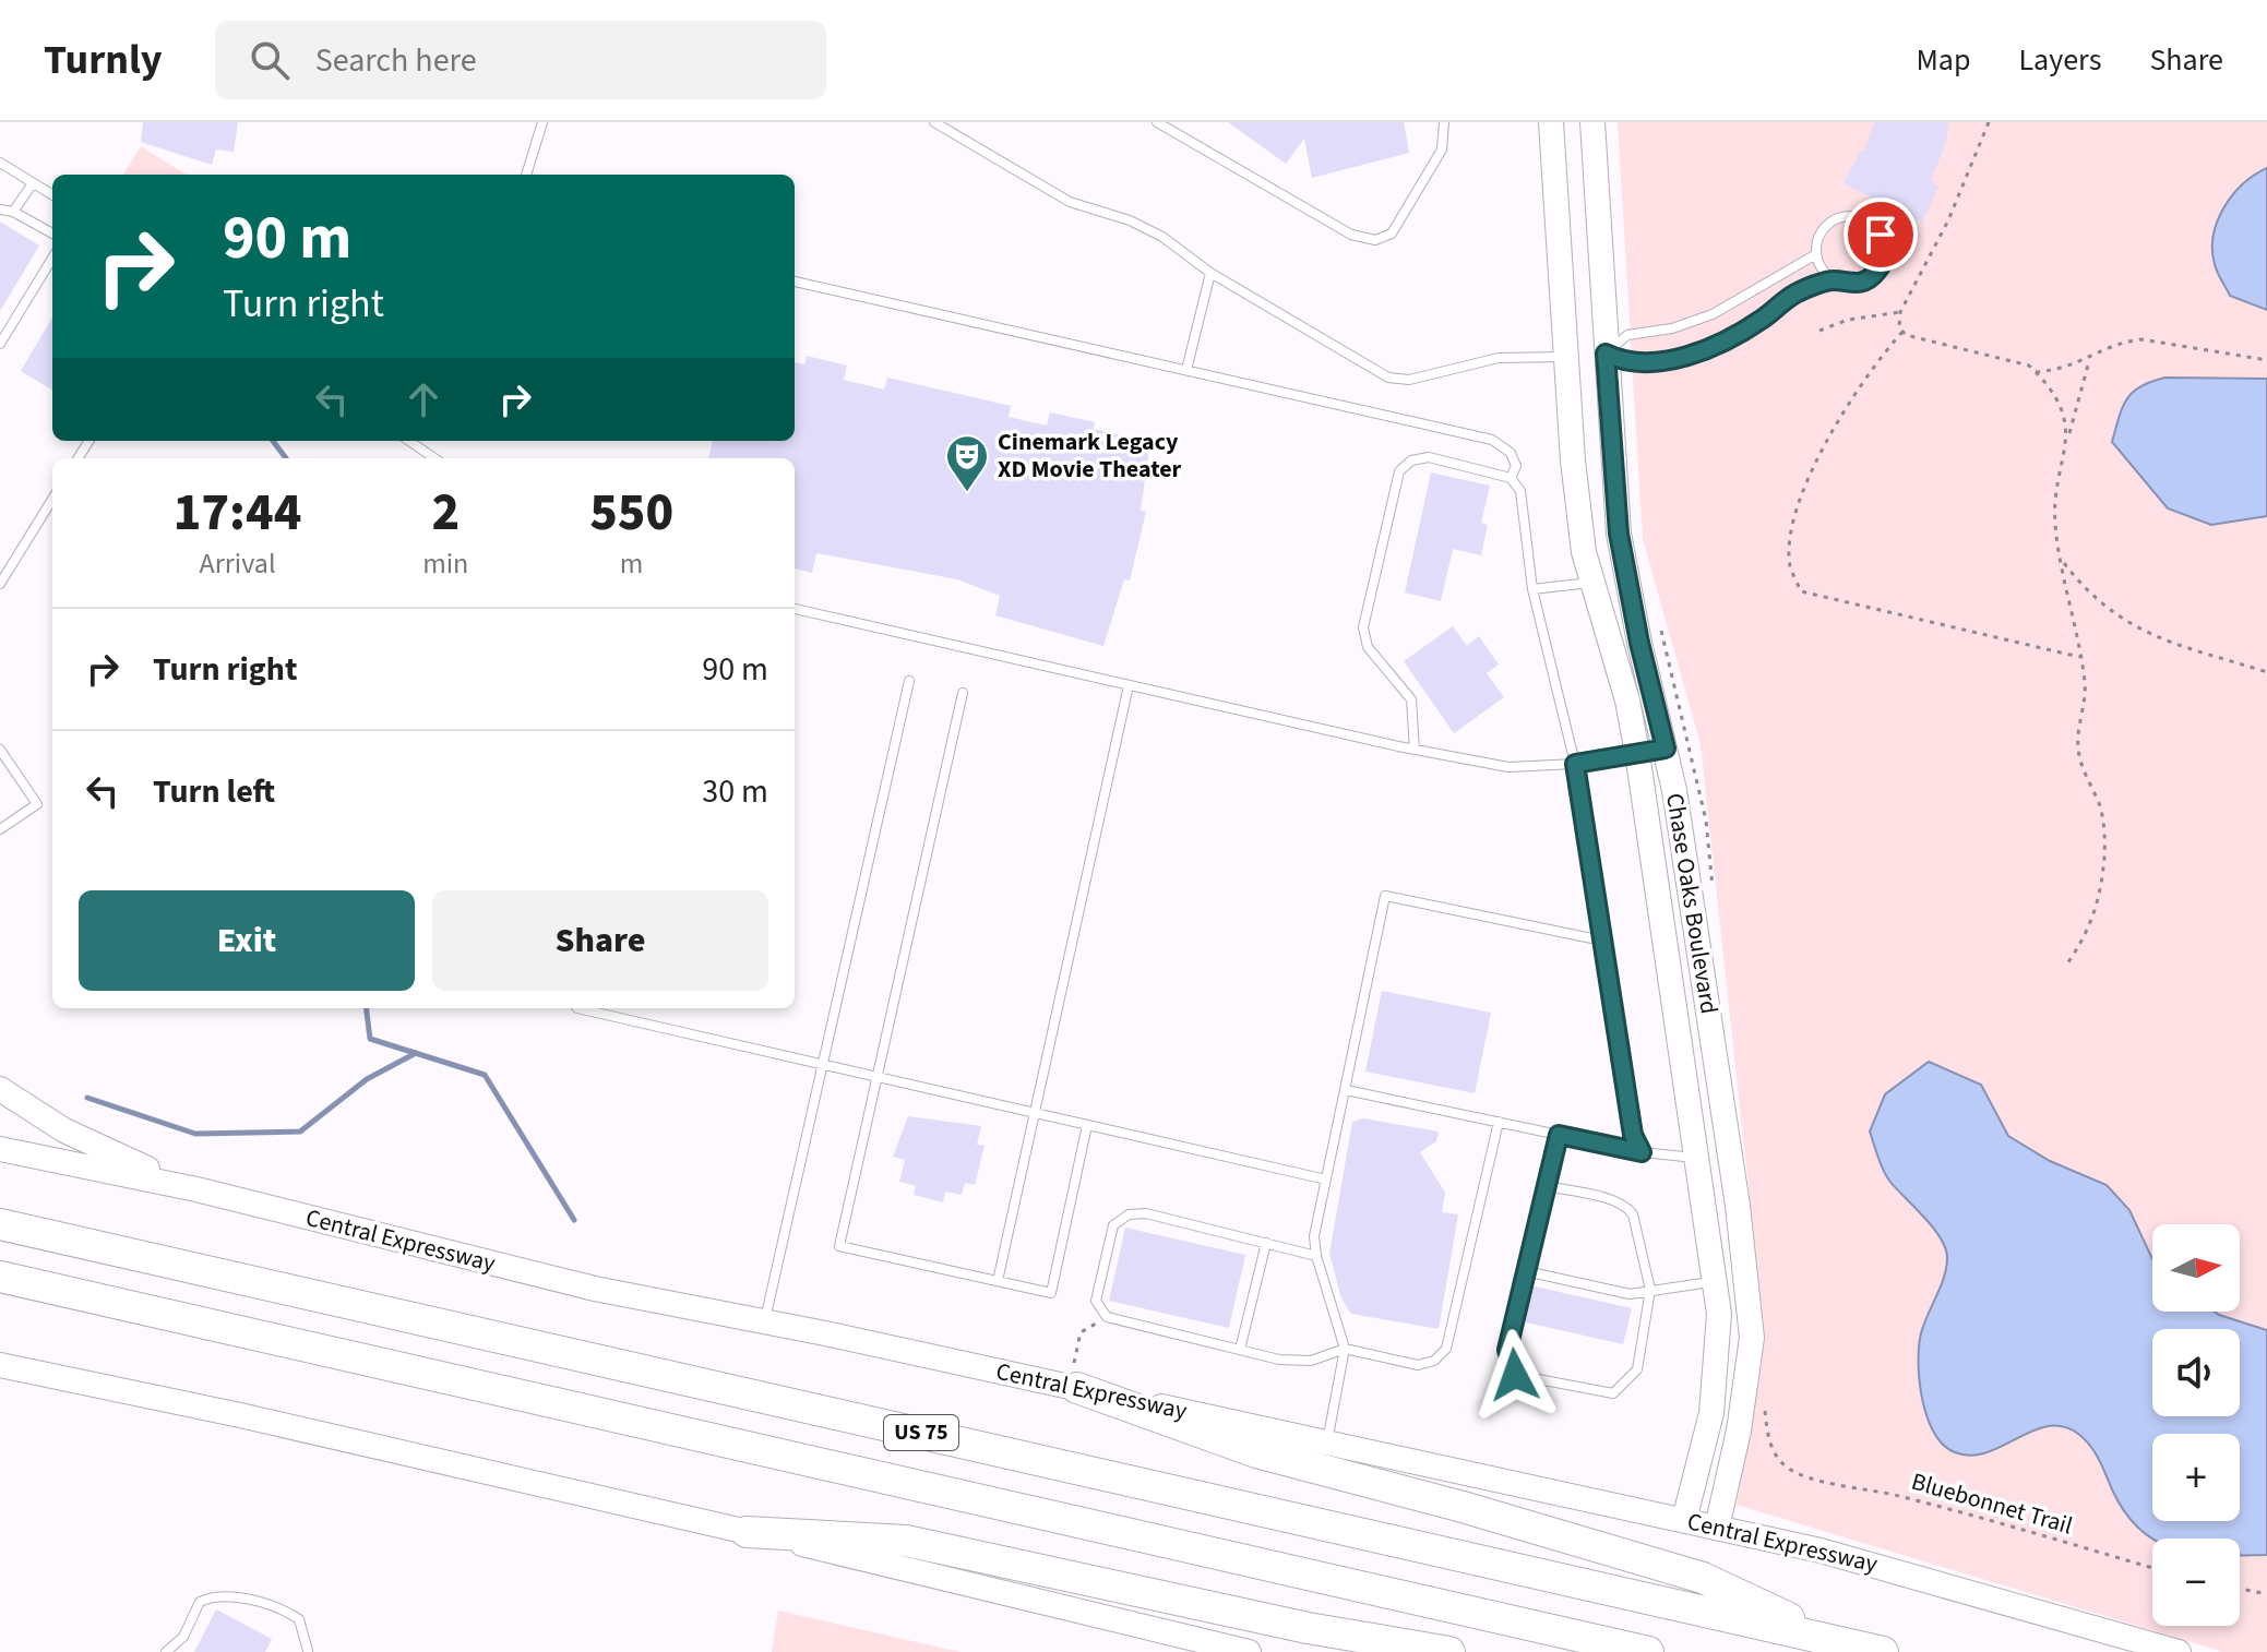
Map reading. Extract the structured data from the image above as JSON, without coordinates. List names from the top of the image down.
{
  "streets": {
    "highway": ["US 75"],
    "main road": ["Chase Oaks Boulevard", "Central Expressway"],
    "path": ["Bluebonnet Trail"]
  },
  "crossings": [
    ["Chase Oaks Boulevard", "Central Expressway"]
  ],
  "places": {
    "theatre": ["Cinemark Legacy XD Movie Theater"]
  },
  "north": "right",
  "page": {
    "header": "Turnly",
    "search": "Search here",
    "nav": ["Map", "Layers", "Share"],
    "turn": ["90 m", "Turn right"],
    "eta": [
      "17:44",
      "Arrival",
      "2",
      "min",
      "550",
      "m"
    ],
    "list": [
      {
        "name": "Turn right",
        "value": "90 m"
      },
      {
        "name": "Turn left",
        "value": "30 m"
      }
    ],
    "buttons": ["Exit", "Share"],
    "map_buttons": ["+", "−"]
  }
}
